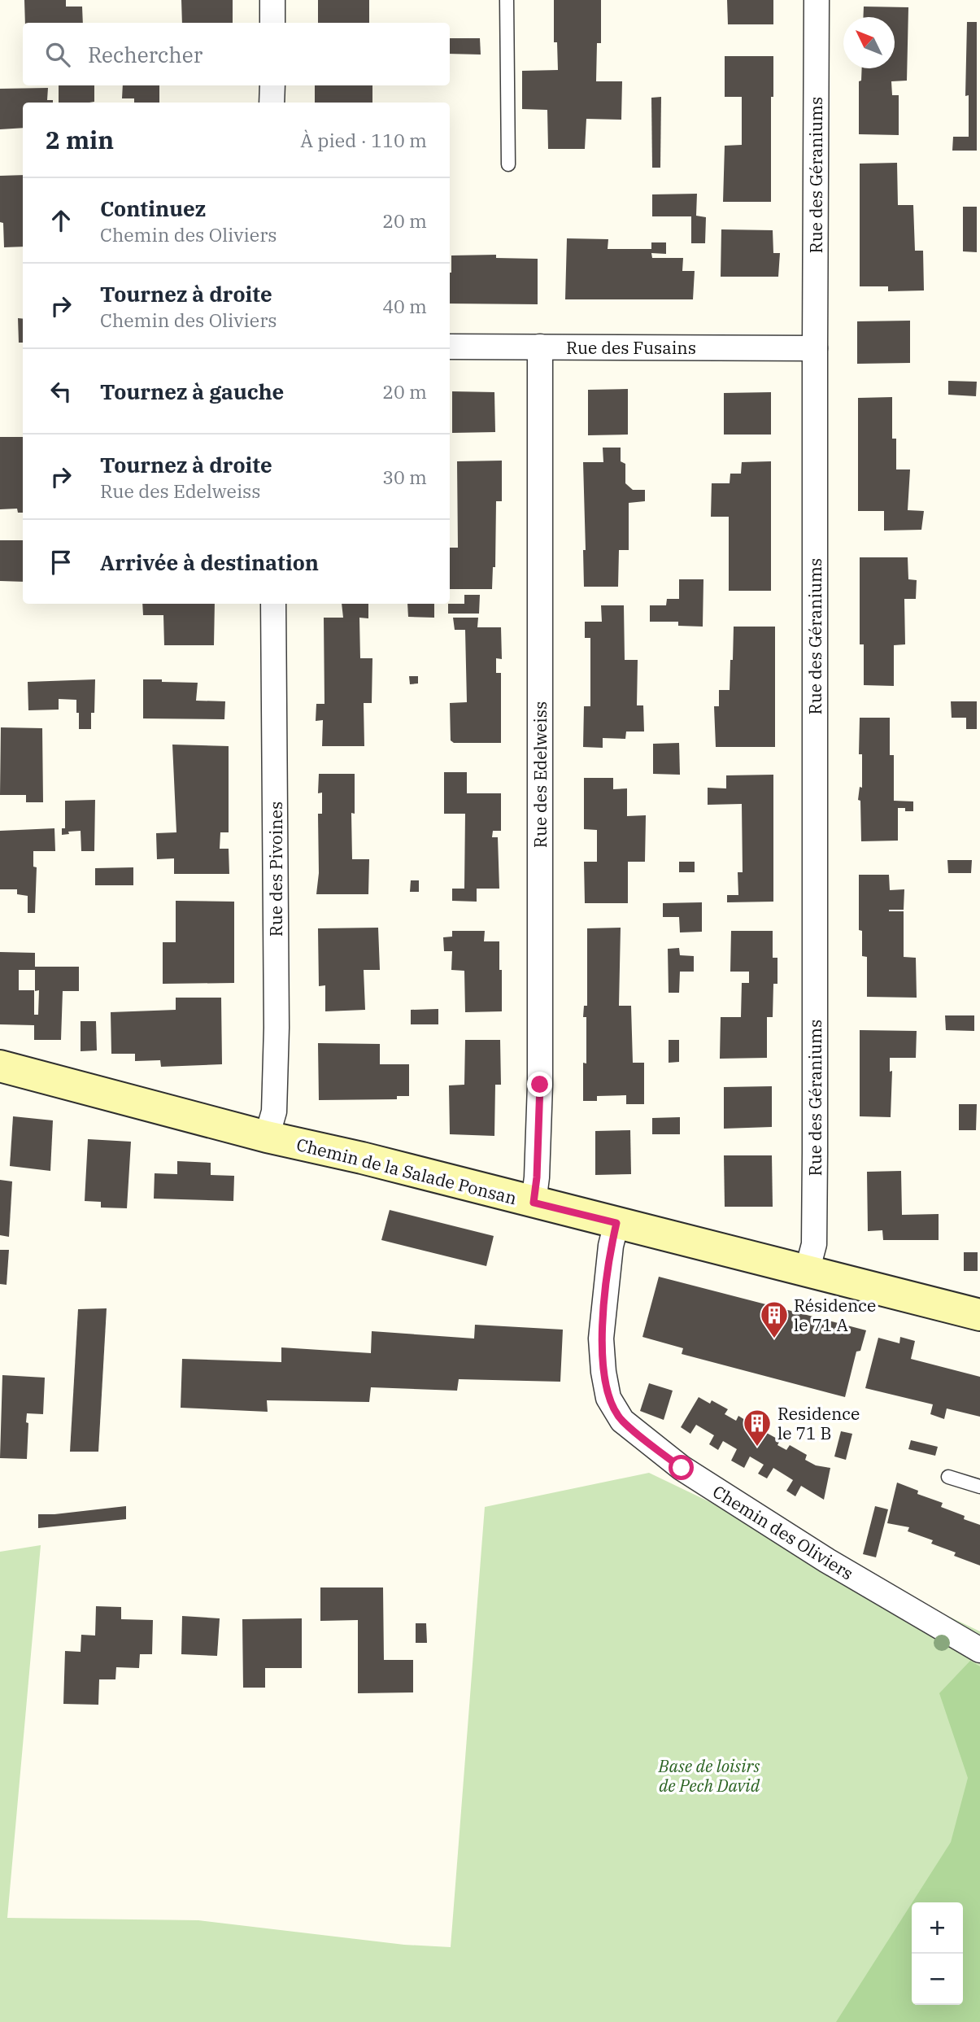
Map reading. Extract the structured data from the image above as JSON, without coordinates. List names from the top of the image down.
{
  "streets": {
    "street": [
      "Rue des Géraniums",
      "Rue des Fusains",
      "Rue des Edelweiss",
      "Rue des Pivoines",
      "Chemin de la Salade Ponsan",
      "Chemin des Oliviers"
    ]
  },
  "crossings": [
    ["Rue des Géraniums", "Rue des Fusains"],
    ["Rue des Géraniums", "Chemin de la Salade Ponsan"],
    ["Rue des Fusains", "Rue des Edelweiss"],
    ["Rue des Edelweiss", "Chemin de la Salade Ponsan"],
    ["Rue des Pivoines", "Chemin de la Salade Ponsan"],
    ["Chemin de la Salade Ponsan", "Chemin des Oliviers"]
  ],
  "parks": ["Base de loisirs de Pech David"],
  "places": {
    "building": ["Résidence le 71 A", "Residence le 71 B"]
  },
  "north": "top left",
  "page": {
    "search": "Rechercher",
    "heading": ["2 min", "À pied · 110 m"],
    "list": [
      ["Continuez", "Chemin des Oliviers", "20 m"],
      ["Tournez à droite", "Chemin des Oliviers", "40 m"],
      ["Tournez à gauche", "20 m"],
      ["Tournez à droite", "Rue des Edelweiss", "30 m"],
      "Arrivée à destination"
    ],
    "map_buttons": ["+", "−"]
  }
}
